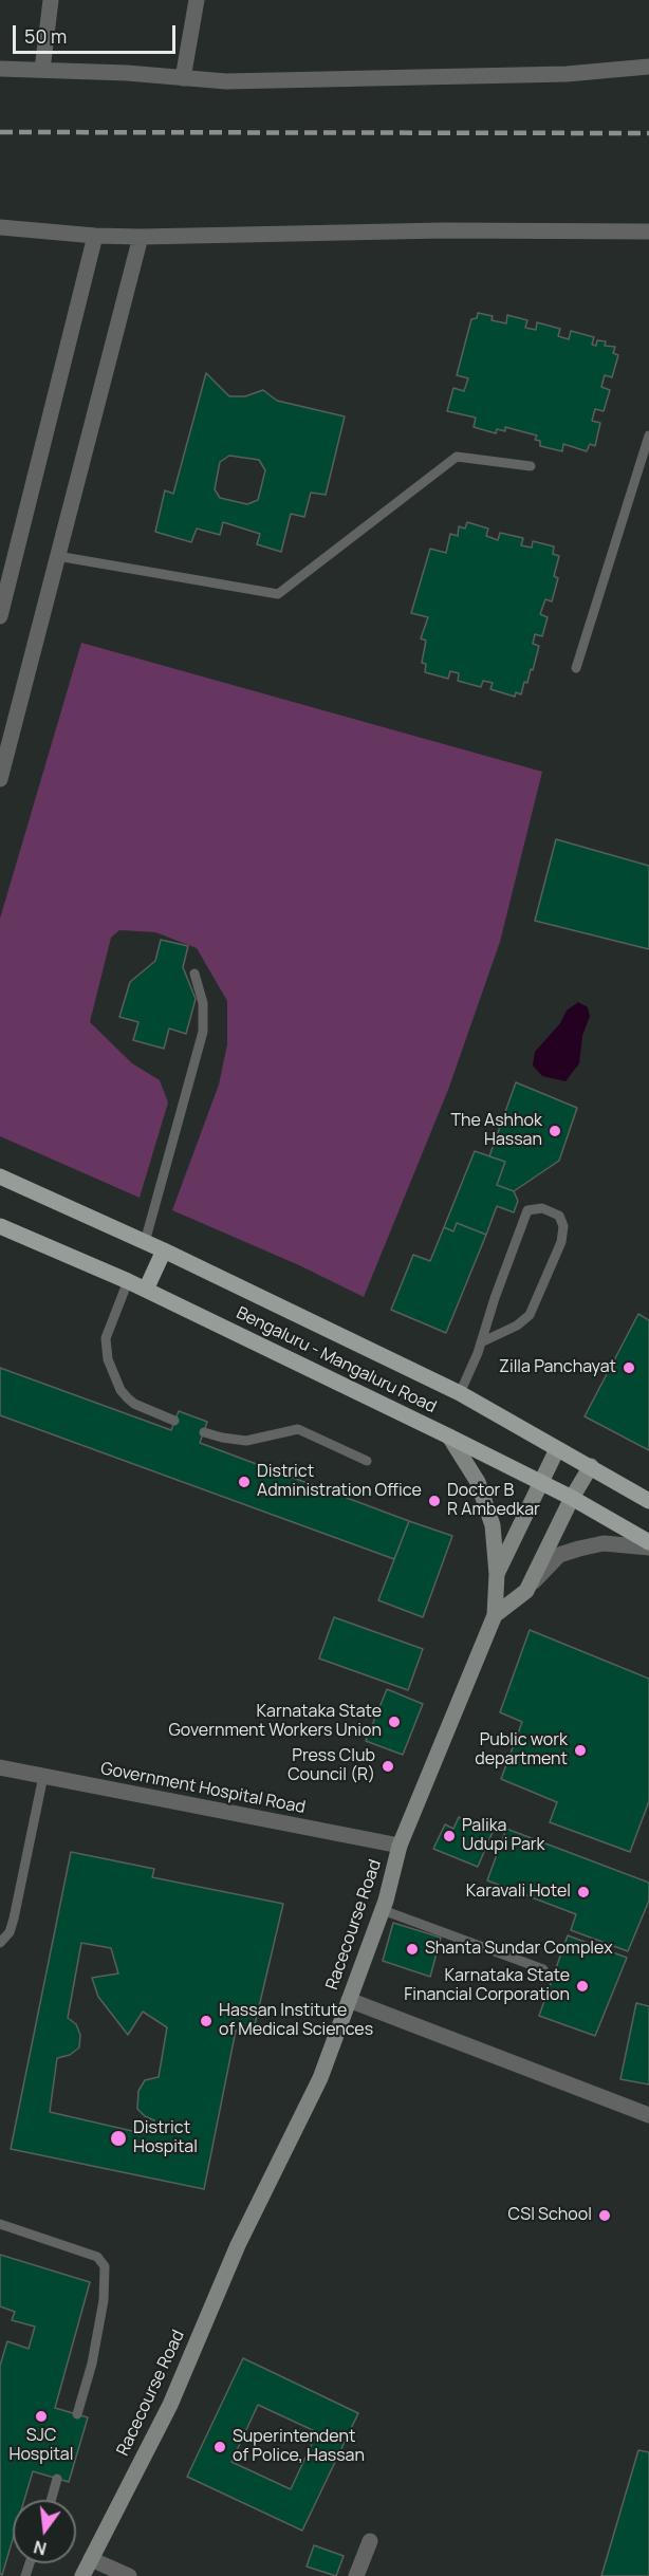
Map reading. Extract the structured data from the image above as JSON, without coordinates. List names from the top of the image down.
{
  "streets": {
    "main road": ["Bengaluru - Mangaluru Road"],
    "street": ["Government Hospital Road", "Racecourse Road"]
  },
  "crossings": [
    ["Government Hospital Road", "Racecourse Road"]
  ],
  "places": [
    "The Ashhok Hassan",
    "Zilla Panchayat",
    "District Administration Office",
    "Doctor B R Ambedkar",
    "Karnataka State Government Workers Union",
    "Public work department",
    "Press Club Council (R)",
    "Palika Udupi Park",
    "Karavali Hotel",
    "Shanta Sundar Complex",
    "Karnataka State Financial Corporation",
    "Hassan Institute of Medical Sciences",
    "District Hospital",
    "CSI School",
    "SJC Hospital",
    "Superintendent of Police, Hassan"
  ],
  "scale_bar": "50 m",
  "north": "bottom"
}
